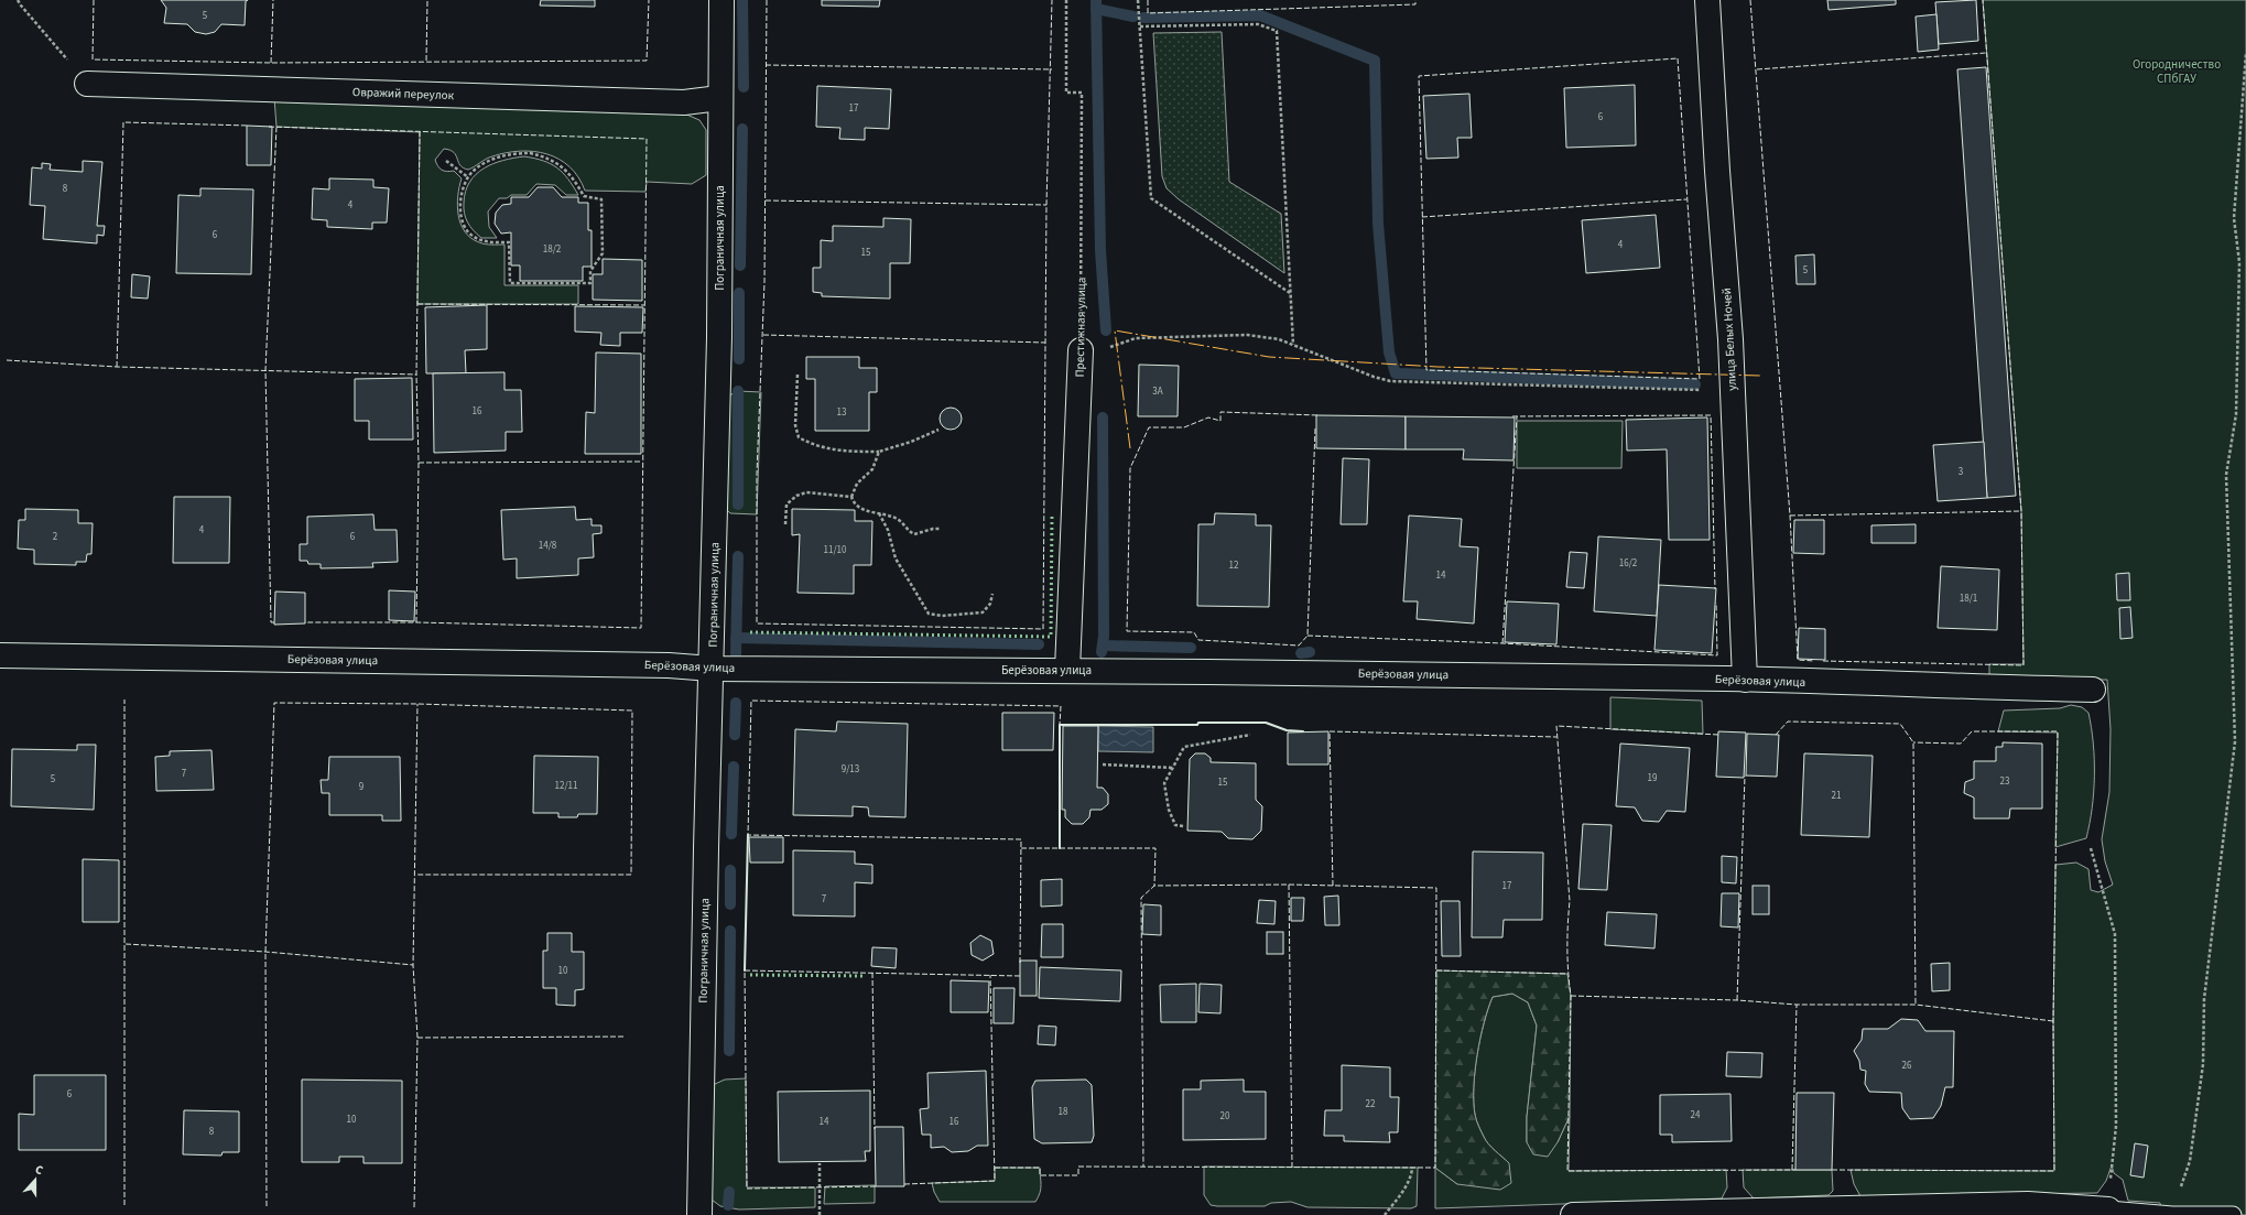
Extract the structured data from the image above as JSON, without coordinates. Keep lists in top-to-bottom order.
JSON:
{
  "streets": {
    "street": [
      "Овражий переулок",
      "Пограничная улица",
      "Престижная улица",
      "улица Белых Ночей",
      "Берёзовая улица"
    ]
  },
  "crossings": [
    ["Овражий переулок", "Пограничная улица"],
    ["Пограничная улица", "Берёзовая улица"],
    ["Престижная улица", "Берёзовая улица"],
    ["улица Белых Ночей", "Берёзовая улица"]
  ],
  "parks": ["Огородничество СПбГАУ"],
  "house_numbers": [
    "5",
    "17",
    "6",
    "8",
    "4",
    "6",
    "4",
    "18/2",
    "15",
    "5",
    "3А",
    "16",
    "13",
    "3",
    "4",
    "2",
    "6",
    "14/8",
    "11/10",
    "16/2",
    "12",
    "14",
    "18/1",
    "9/13",
    "7",
    "19",
    "5",
    "23",
    "15",
    "12/11",
    "9",
    "21",
    "17",
    "7",
    "10",
    "26",
    "6",
    "22",
    "18",
    "24",
    "20",
    "10",
    "14",
    "16",
    "8"
  ],
  "north": "top"
}
